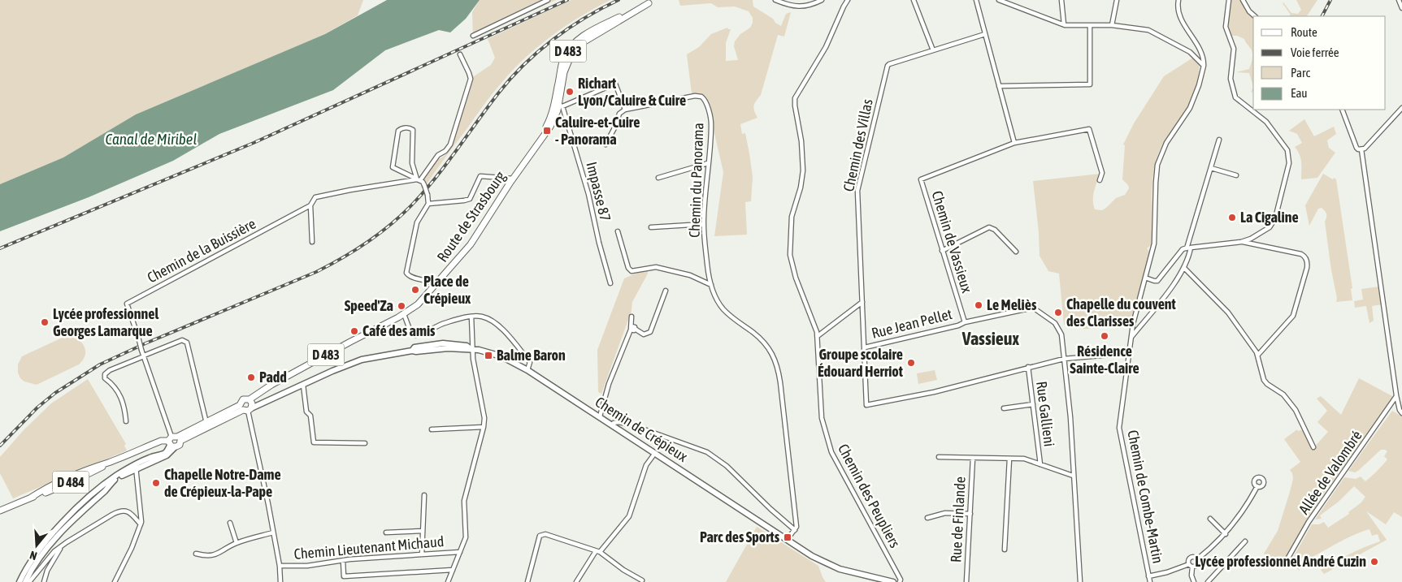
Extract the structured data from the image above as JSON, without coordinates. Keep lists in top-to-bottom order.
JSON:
{
  "streets": {
    "main road": ["D 483", "Route de Strasbourg", "D 484"],
    "street": [
      "Chemin des Villas",
      "Chemin du Panorama",
      "Impasse 87",
      "Chemin de Vassieux",
      "Chemin de la Buissière",
      "Rue Jean Pellet",
      "Rue Gallieni",
      "Chemin de Crépieux",
      "Allée de Valombré",
      "Chemin des Peupliers",
      "Chemin de Combe-Martin",
      "Rue de Finlande",
      "Chemin Lieutenant Michaud"
    ]
  },
  "crossings": [
    ["D 483", "Route de Strasbourg"],
    ["D 483", "Chemin de la Buissière"],
    ["D 483", "Chemin de Crépieux"],
    ["D 483", "D 484"],
    ["Chemin des Villas", "Rue Jean Pellet"],
    ["Chemin des Villas", "Rue Gallieni"],
    ["Impasse 87", "Route de Strasbourg"],
    ["Route de Strasbourg", "Chemin de Crépieux"],
    ["Chemin de Vassieux", "Rue Jean Pellet"],
    ["Chemin de la Buissière", "D 484"]
  ],
  "districts": ["Vassieux"],
  "water": ["Canal de Miribel"],
  "places": {
    "other": [
      "Richart Lyon/Caluire & Cuire",
      "La Cigaline",
      "Place de Crépieux",
      "Le Meliès",
      "Speed'Za",
      "Chapelle du couvent des Clarisses",
      "Lycée professionnel Georges Lamarque",
      "Café des amis",
      "Résidence Sainte-Claire",
      "Groupe scolaire Édouard Herriot",
      "Padd",
      "Chapelle Notre-Dame de Crépieux-la-Pape",
      "Lycée professionnel André Cuzin"
    ],
    "transit": ["Caluire-et-Cuire - Panorama", "Balme Baron", "Parc des Sports"]
  },
  "legend": [
    "Route",
    "Voie ferrée",
    "Parc",
    "Eau"
  ],
  "north": "bottom"
}
